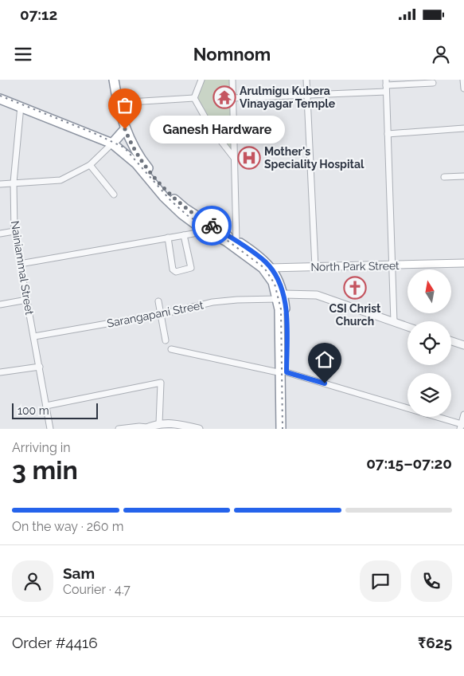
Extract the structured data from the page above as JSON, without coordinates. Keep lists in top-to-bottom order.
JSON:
{
  "streets": {
    "main road": ["North Park Street"],
    "street": ["Nainiammal Street", "Sarangapani Street"]
  },
  "crossings": [
    ["Nainiammal Street", "Sarangapani Street"]
  ],
  "places": {
    "temple": ["Arulmigu Kubera Vinayagar Temple"],
    "other": ["Ganesh Hardware"],
    "hospital": ["Mother's Speciality Hospital"],
    "church": ["CSI Christ Church"]
  },
  "scale_bar": "100 m",
  "north": "top",
  "page": {
    "status": "07:12",
    "header": "Nomnom",
    "bubble": "Ganesh Hardware",
    "scale": "100 m",
    "heading": ["3 min", "Arriving in", "07:15–07:20"],
    "panel": [
      "Sam",
      "Courier · 4.7",
      "Order #4416",
      "₹625"
    ],
    "bar": "On the way · 260 m"
  }
}
